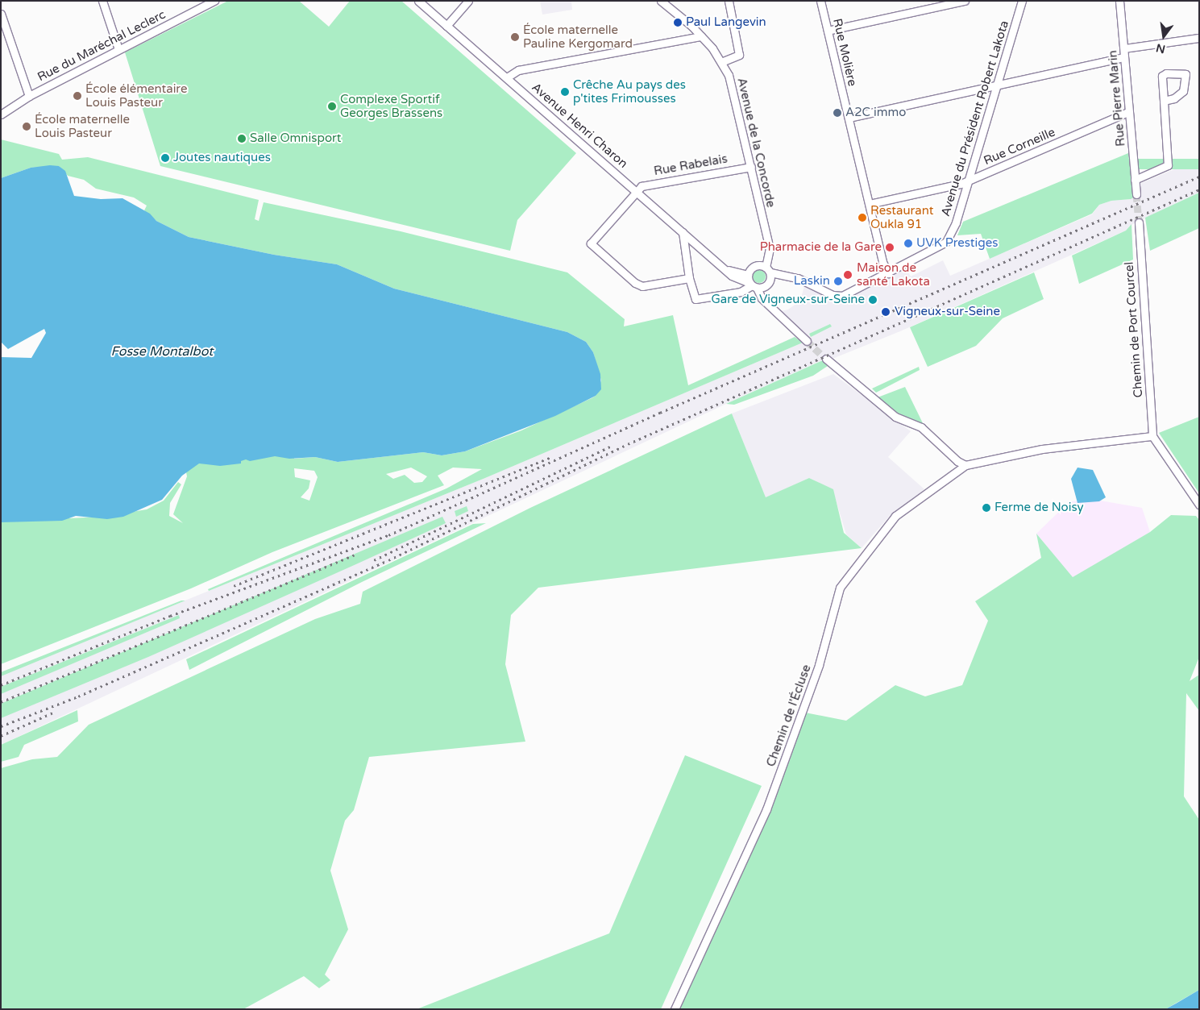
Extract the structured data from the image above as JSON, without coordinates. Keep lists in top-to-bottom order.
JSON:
{
  "streets": {
    "street": [
      "Rue du Maréchal Leclerc",
      "Rue Molière",
      "Rue Pierre Marin",
      "Avenue du Président Robert Lakota",
      "Avenue Henri Charon",
      "Avenue de la Concorde",
      "Rue Corneille",
      "Rue Rabelais",
      "Chemin de Port Courcel",
      "Chemin de l'Écluse"
    ]
  },
  "crossings": [
    ["Rue Molière", "Avenue du Président Robert Lakota"],
    ["Rue Molière", "Rue Corneille"],
    ["Rue Pierre Marin", "Rue Corneille"],
    ["Avenue du Président Robert Lakota", "Rue Corneille"],
    ["Avenue Henri Charon", "Avenue de la Concorde"],
    ["Avenue Henri Charon", "Rue Rabelais"],
    ["Avenue de la Concorde", "Rue Rabelais"]
  ],
  "water": ["Fosse Montalbot"],
  "places": [
    "Paul Langevin",
    "École maternelle Pauline Kergomard",
    "Crêche Au pays des p'tites Frimousses",
    "École élémentaire Louis Pasteur",
    "Complexe Sportif Georges Brassens",
    "A2C immo",
    "École maternelle Louis Pasteur",
    "Salle Omnisport",
    "Joutes nautiques",
    "Restaurant Oukla 91",
    "UVK Prestiges",
    "Pharmacie de la Gare",
    "Maison de santé Lakota",
    "Laskin",
    "Gare de Vigneux-sur-Seine",
    "Vigneux-sur-Seine",
    "Ferme de Noisy"
  ],
  "north": "bottom"
}
